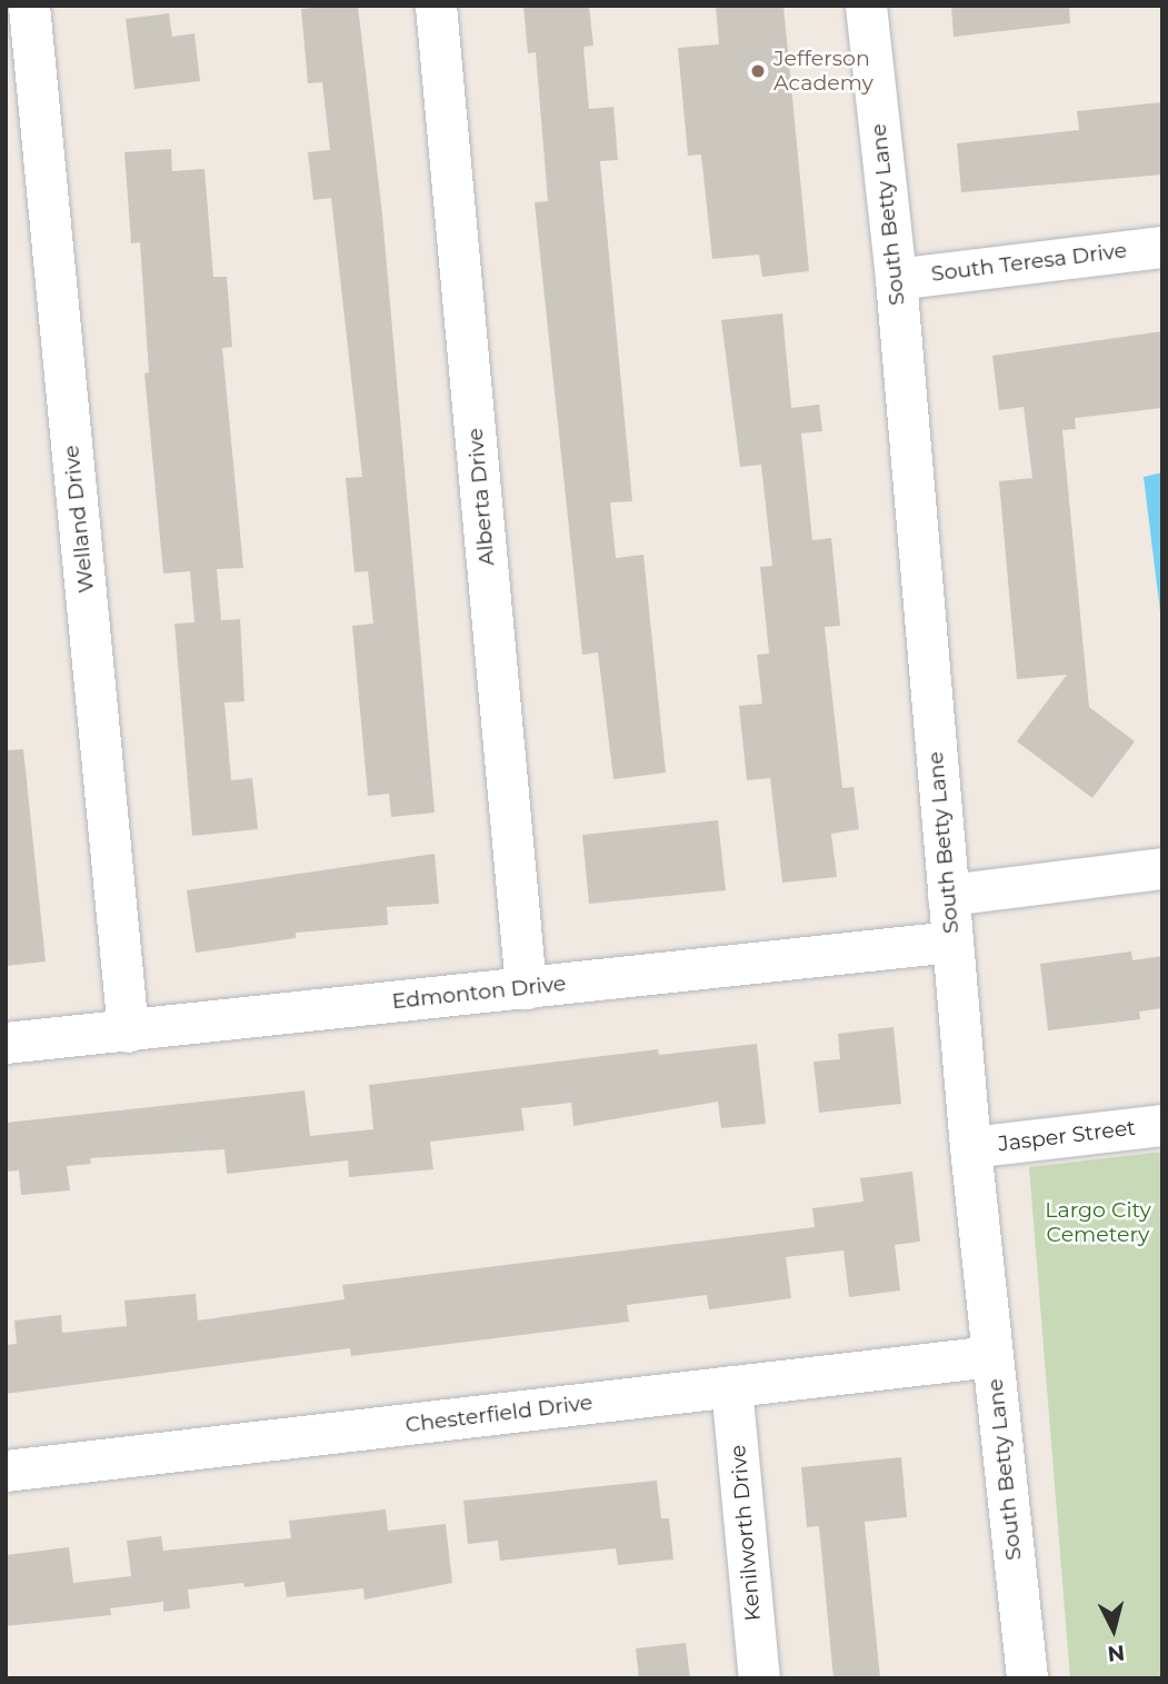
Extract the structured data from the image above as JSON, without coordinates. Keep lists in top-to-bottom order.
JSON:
{
  "streets": {
    "street": [
      "South Betty Lane",
      "South Teresa Drive",
      "Alberta Drive",
      "Welland Drive",
      "Edmonton Drive",
      "Jasper Street",
      "Chesterfield Drive",
      "Kenilworth Drive"
    ]
  },
  "crossings": [
    ["South Betty Lane", "South Teresa Drive"],
    ["South Betty Lane", "Edmonton Drive"],
    ["South Betty Lane", "Jasper Street"],
    ["South Betty Lane", "Chesterfield Drive"],
    ["Alberta Drive", "Edmonton Drive"],
    ["Welland Drive", "Edmonton Drive"],
    ["Chesterfield Drive", "Kenilworth Drive"]
  ],
  "parks": ["Largo City Cemetery"],
  "places": ["Jefferson Academy"],
  "north": "bottom"
}
